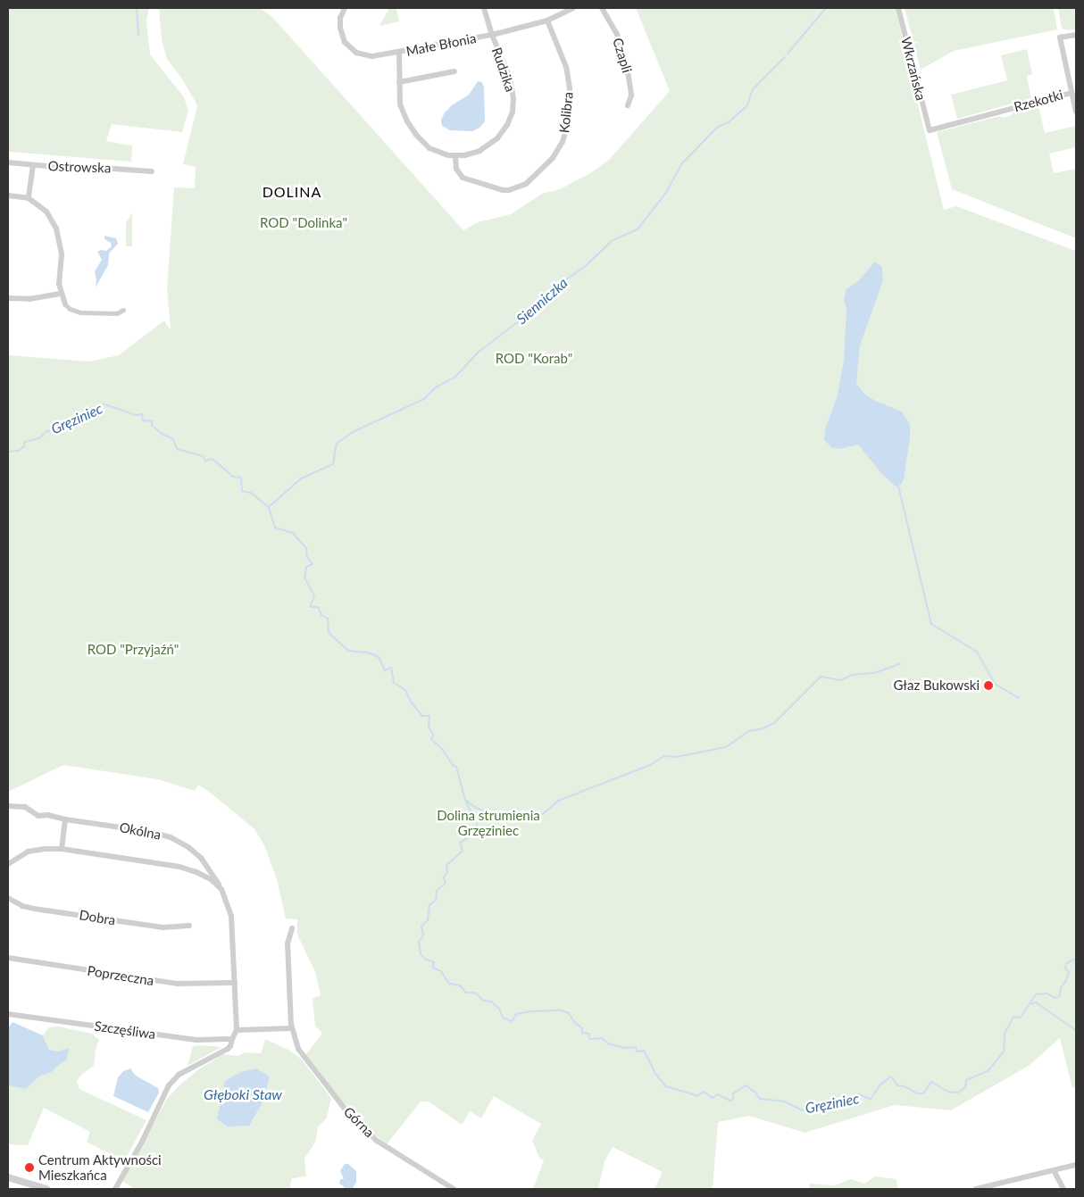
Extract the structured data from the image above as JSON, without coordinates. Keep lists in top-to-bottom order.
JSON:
{
  "streets": {
    "street": [
      "Małe Błonia",
      "Czapli",
      "Wkrzańska",
      "Rudzika",
      "Rzekotki",
      "Kolibra",
      "Ostrowska",
      "Okólna",
      "Dobra",
      "Poprzeczna",
      "Szczęśliwa",
      "Górna"
    ]
  },
  "crossings": [
    ["Małe Błonia", "Rudzika"],
    ["Małe Błonia", "Kolibra"],
    ["Wkrzańska", "Rzekotki"],
    ["Rudzika", "Kolibra"],
    ["Okólna", "Poprzeczna"]
  ],
  "districts": ["DOLINA"],
  "water": ["Sienniczka", "Gręziniec", "Głęboki Staw"],
  "parks": [
    "ROD \"Dolinka\"",
    "ROD \"Korab\"",
    "ROD \"Przyjaźń\"",
    "Dolina strumienia Grzęziniec"
  ],
  "places": ["Głaz Bukowski", "Centrum Aktywności Mieszkańca"]
}
